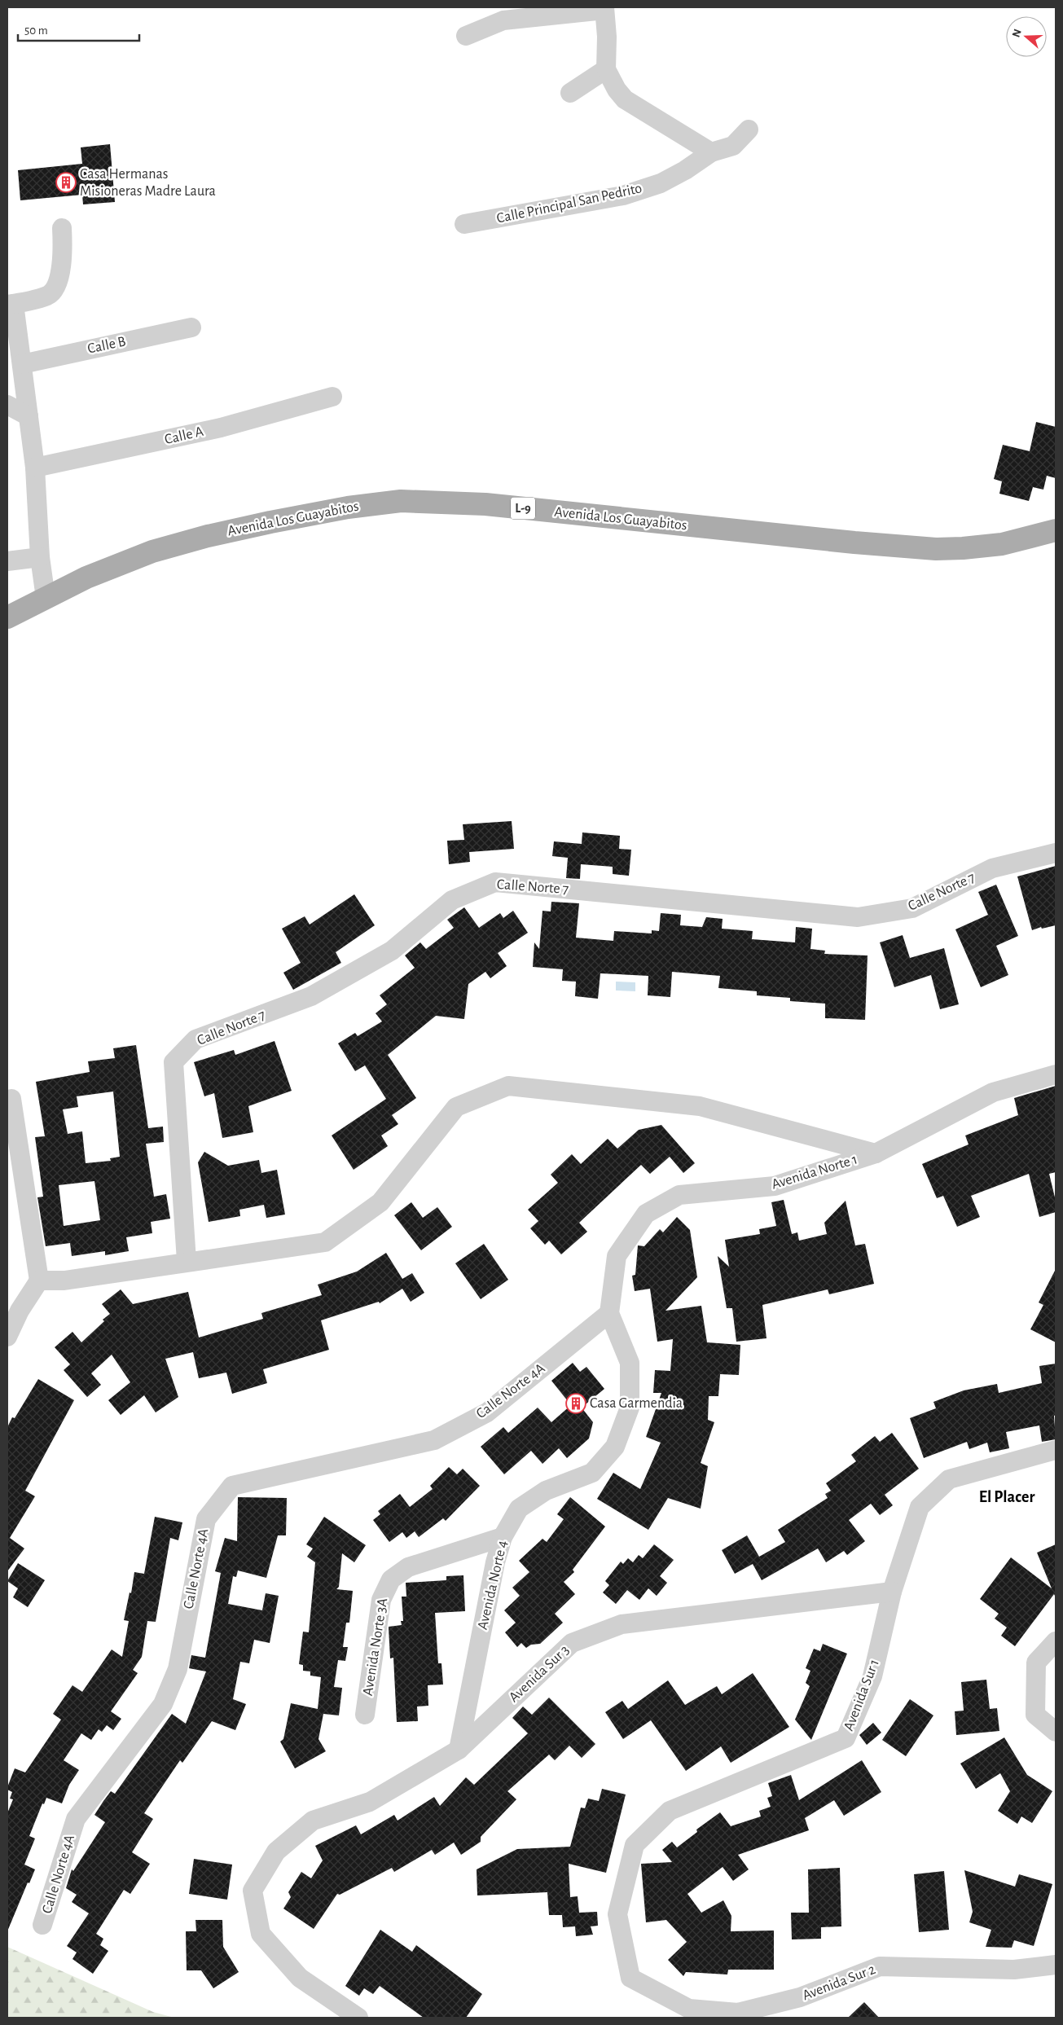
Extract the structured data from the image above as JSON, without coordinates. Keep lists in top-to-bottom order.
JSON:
{
  "streets": {
    "main road": ["L-9", "Avenida Los Guayabitos"],
    "street": [
      "Calle Principal San Pedrito",
      "Calle B",
      "Calle A",
      "Calle Norte 7",
      "Avenida Norte 1",
      "Calle Norte 4A",
      "Avenida Norte 4",
      "Avenida Norte 3A",
      "Avenida Sur 3",
      "Avenida Sur 1",
      "Avenida Sur 2"
    ]
  },
  "crossings": [
    ["Avenida Norte 1", "Calle Norte 4A"],
    ["Avenida Norte 1", "Avenida Norte 4"],
    ["Calle Norte 4A", "Avenida Norte 4"],
    ["Avenida Norte 4", "Avenida Norte 3A"],
    ["Avenida Norte 4", "Avenida Sur 3"],
    ["Avenida Sur 3", "Avenida Sur 1"],
    ["Avenida Sur 1", "Avenida Sur 2"]
  ],
  "districts": ["El Placer"],
  "places": {
    "building": ["Casa Hermanas Misioneras Madre Laura", "Casa Garmendia"]
  },
  "scale_bar": "50 m",
  "north": "left"
}
